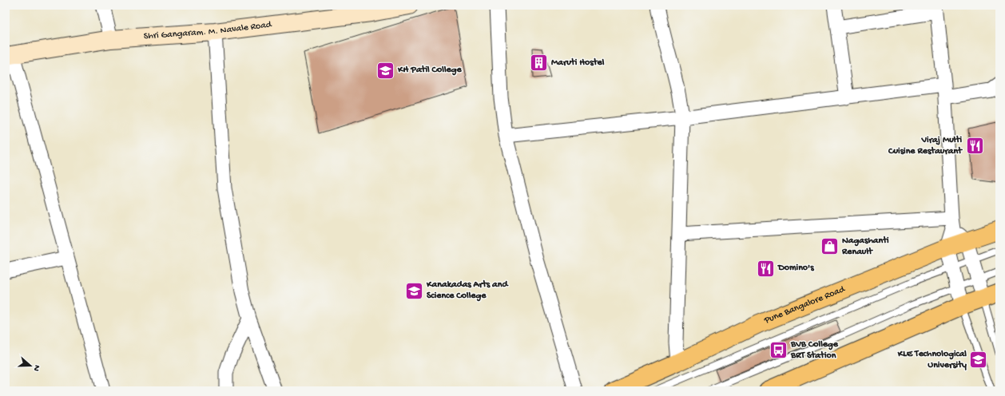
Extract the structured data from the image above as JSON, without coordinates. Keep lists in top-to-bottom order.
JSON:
{
  "streets": {
    "main road": ["Shri Gangaram. M. Navale Road", "Pune Bangalore Road"]
  },
  "places": {
    "building": ["Maruti Hostel"],
    "school or university": ["KH Patil College", "Kanakadas Arts and Science College", "KLE Technological University"],
    "restaurant": ["Viraj Multi Cuisine Restaurant", "Domino's"],
    "shop": ["Nagashanti Renault"],
    "bus stop": ["BVB College BRT Station"]
  },
  "north": "right"
}
